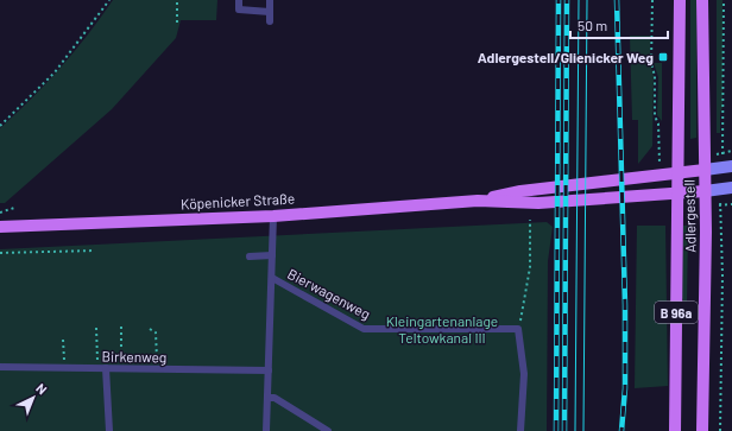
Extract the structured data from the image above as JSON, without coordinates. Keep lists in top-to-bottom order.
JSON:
{
  "streets": {
    "main road": ["Köpenicker Straße", "Adlergestell", "B 96a"],
    "lane": ["Bierwagenweg", "Birkenweg"]
  },
  "crossings": [
    ["Köpenicker Straße", "Adlergestell"]
  ],
  "parks": ["Kleingartenanlage Teltowkanal III"],
  "places": {
    "transit": ["Adlergestell/Glienicker Weg"]
  },
  "scale_bar": "50 m",
  "north": "top right"
}
